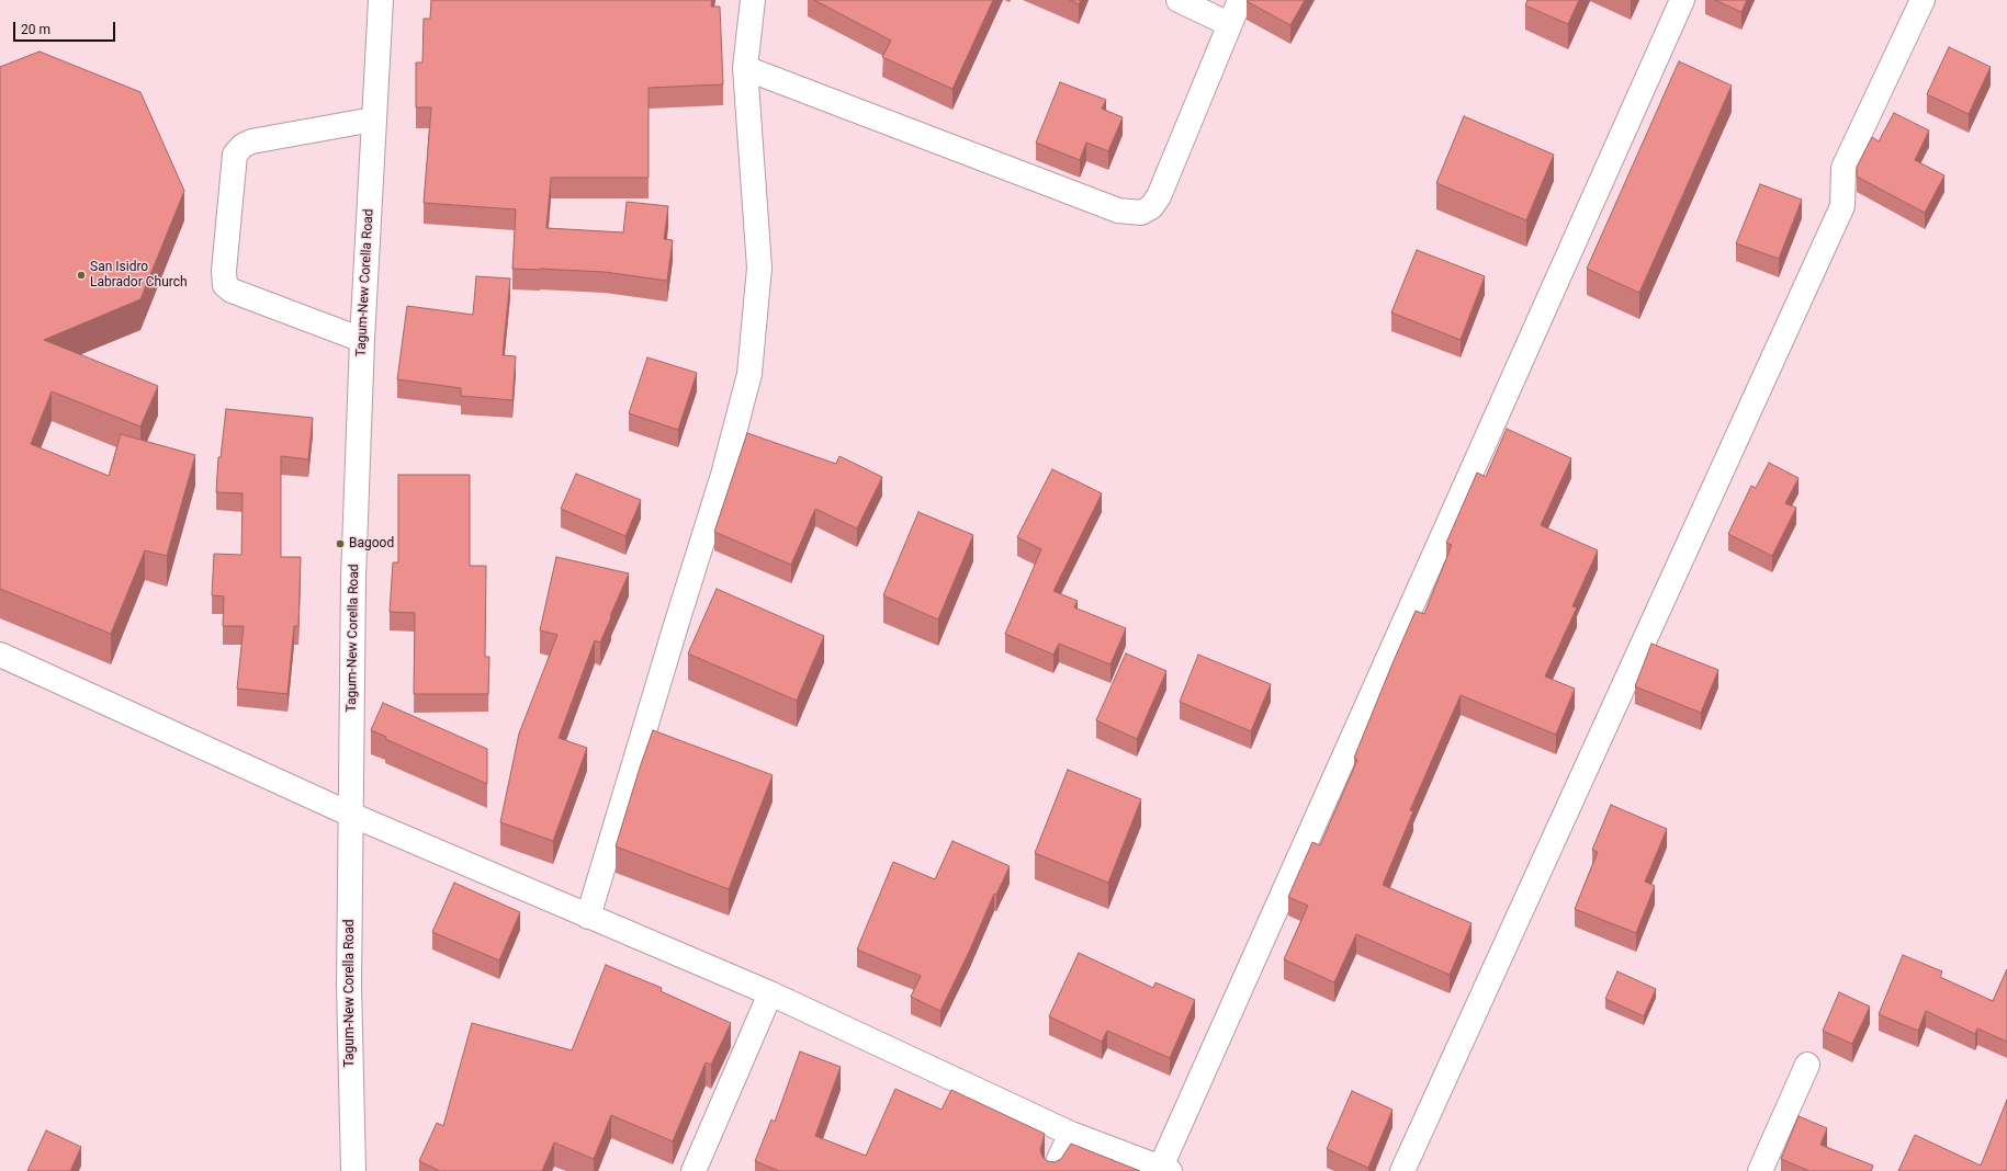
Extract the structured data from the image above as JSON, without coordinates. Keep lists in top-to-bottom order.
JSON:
{
  "streets": {
    "street": ["Tagum-New Corella Road"]
  },
  "places": ["San Isidro Labrador Church", "Bagood"],
  "scale_bar": "20 m"
}
